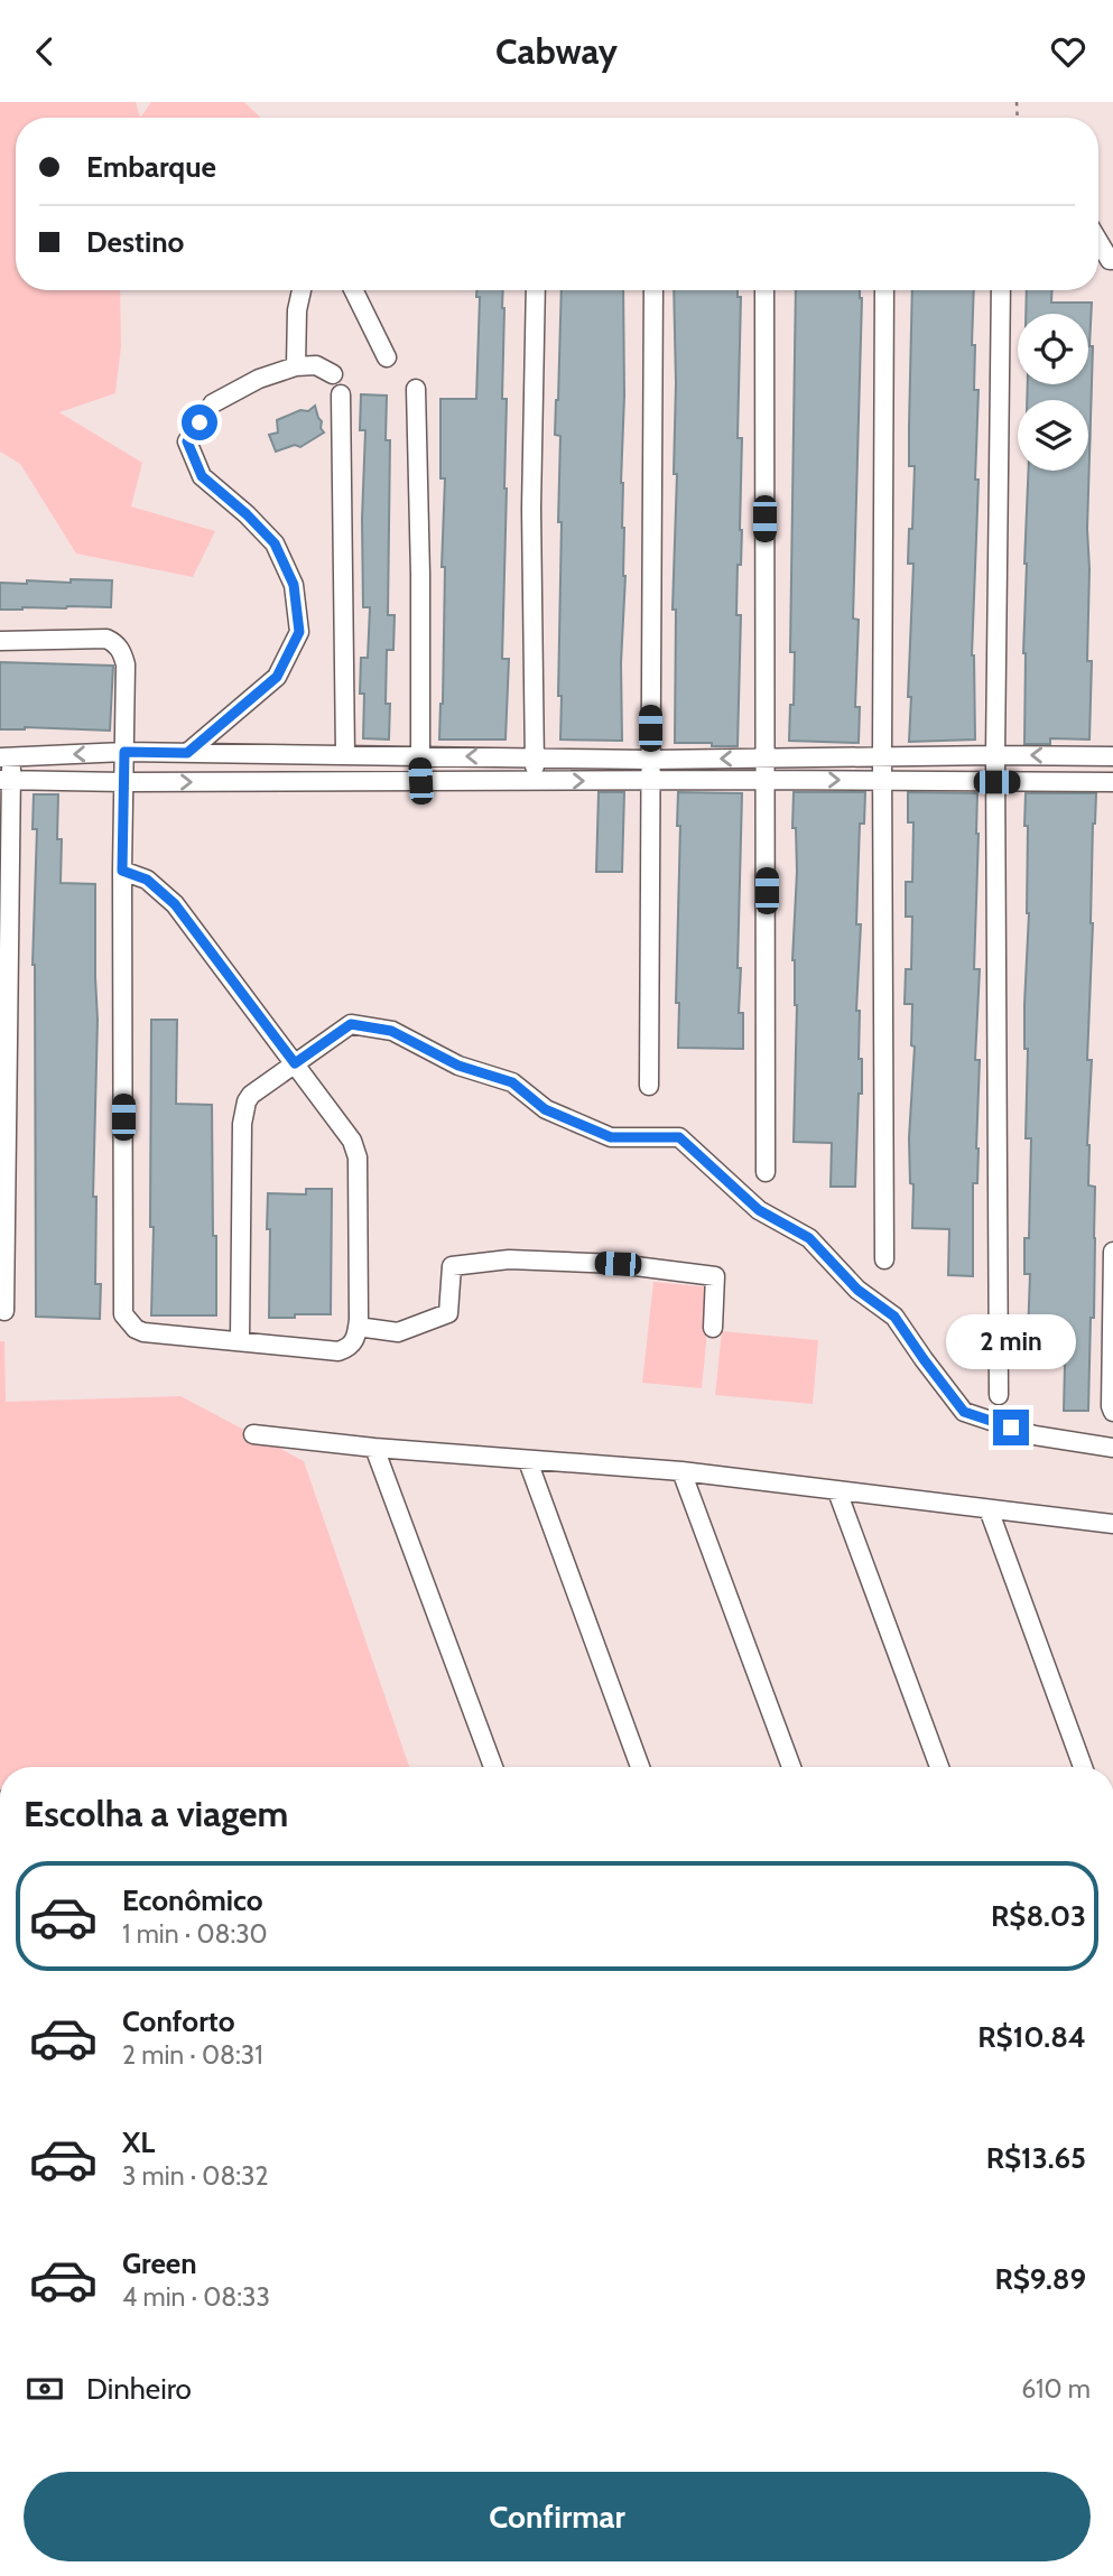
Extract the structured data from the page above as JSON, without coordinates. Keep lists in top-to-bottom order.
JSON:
{
  "page": {
    "header": "Cabway",
    "banner": ["Embarque", "Destino"],
    "bubble": "2 min",
    "heading": "Escolha a viagem",
    "list": [
      {
        "name": "Econômico",
        "note": "1 min · 08:30",
        "value": "R$8.03"
      },
      {
        "name": "Conforto",
        "note": "2 min · 08:31",
        "value": "R$10.84"
      },
      {
        "name": "XL",
        "note": "3 min · 08:32",
        "value": "R$13.65"
      },
      {
        "name": "Green",
        "note": "4 min · 08:33",
        "value": "R$9.89"
      }
    ],
    "pay": ["Dinheiro", "610 m"],
    "buttons": "Confirmar"
  }
}
